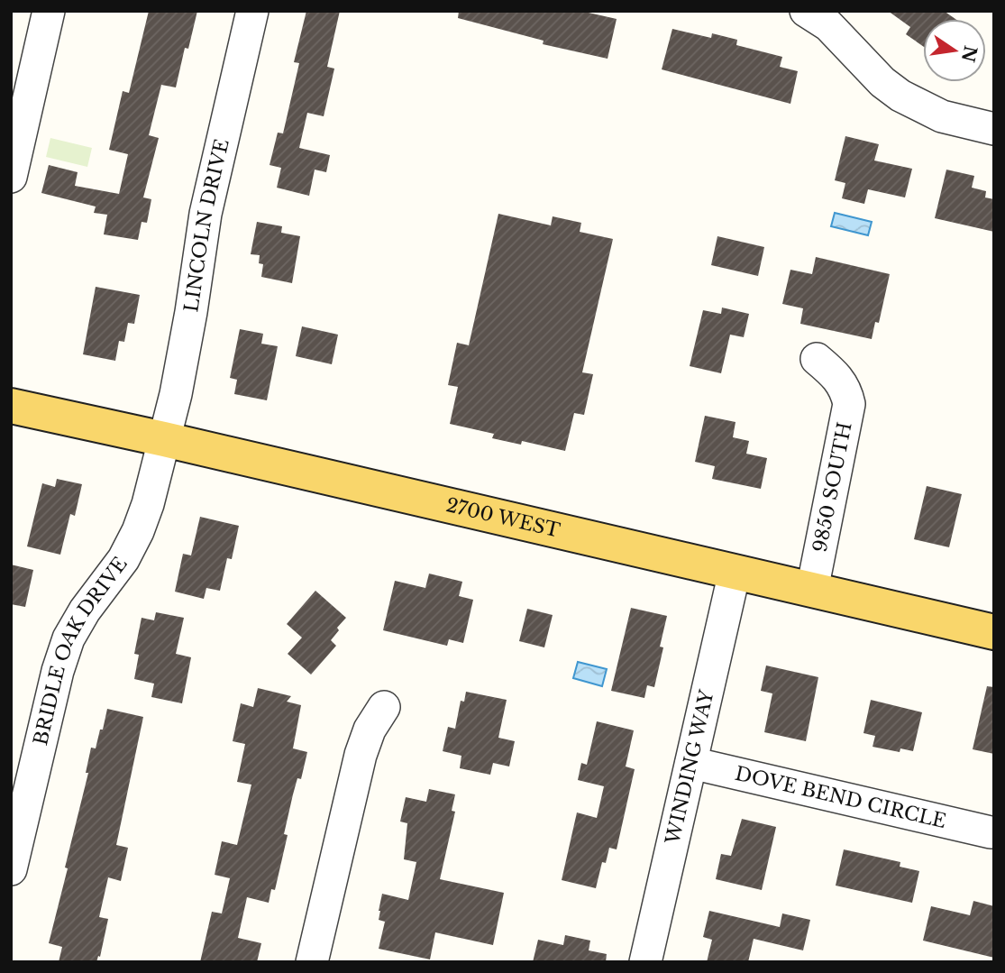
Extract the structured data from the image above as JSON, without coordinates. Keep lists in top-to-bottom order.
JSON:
{
  "streets": {
    "main road": ["2700 WEST"],
    "street": [
      "LINCOLN DRIVE",
      "9850 SOUTH",
      "BRIDLE OAK DRIVE",
      "WINDING WAY",
      "DOVE BEND CIRCLE"
    ]
  },
  "crossings": [
    ["LINCOLN DRIVE", "2700 WEST"],
    ["LINCOLN DRIVE", "BRIDLE OAK DRIVE"],
    ["9850 SOUTH", "2700 WEST"],
    ["2700 WEST", "BRIDLE OAK DRIVE"],
    ["2700 WEST", "WINDING WAY"],
    ["WINDING WAY", "DOVE BEND CIRCLE"]
  ],
  "north": "right"
}
